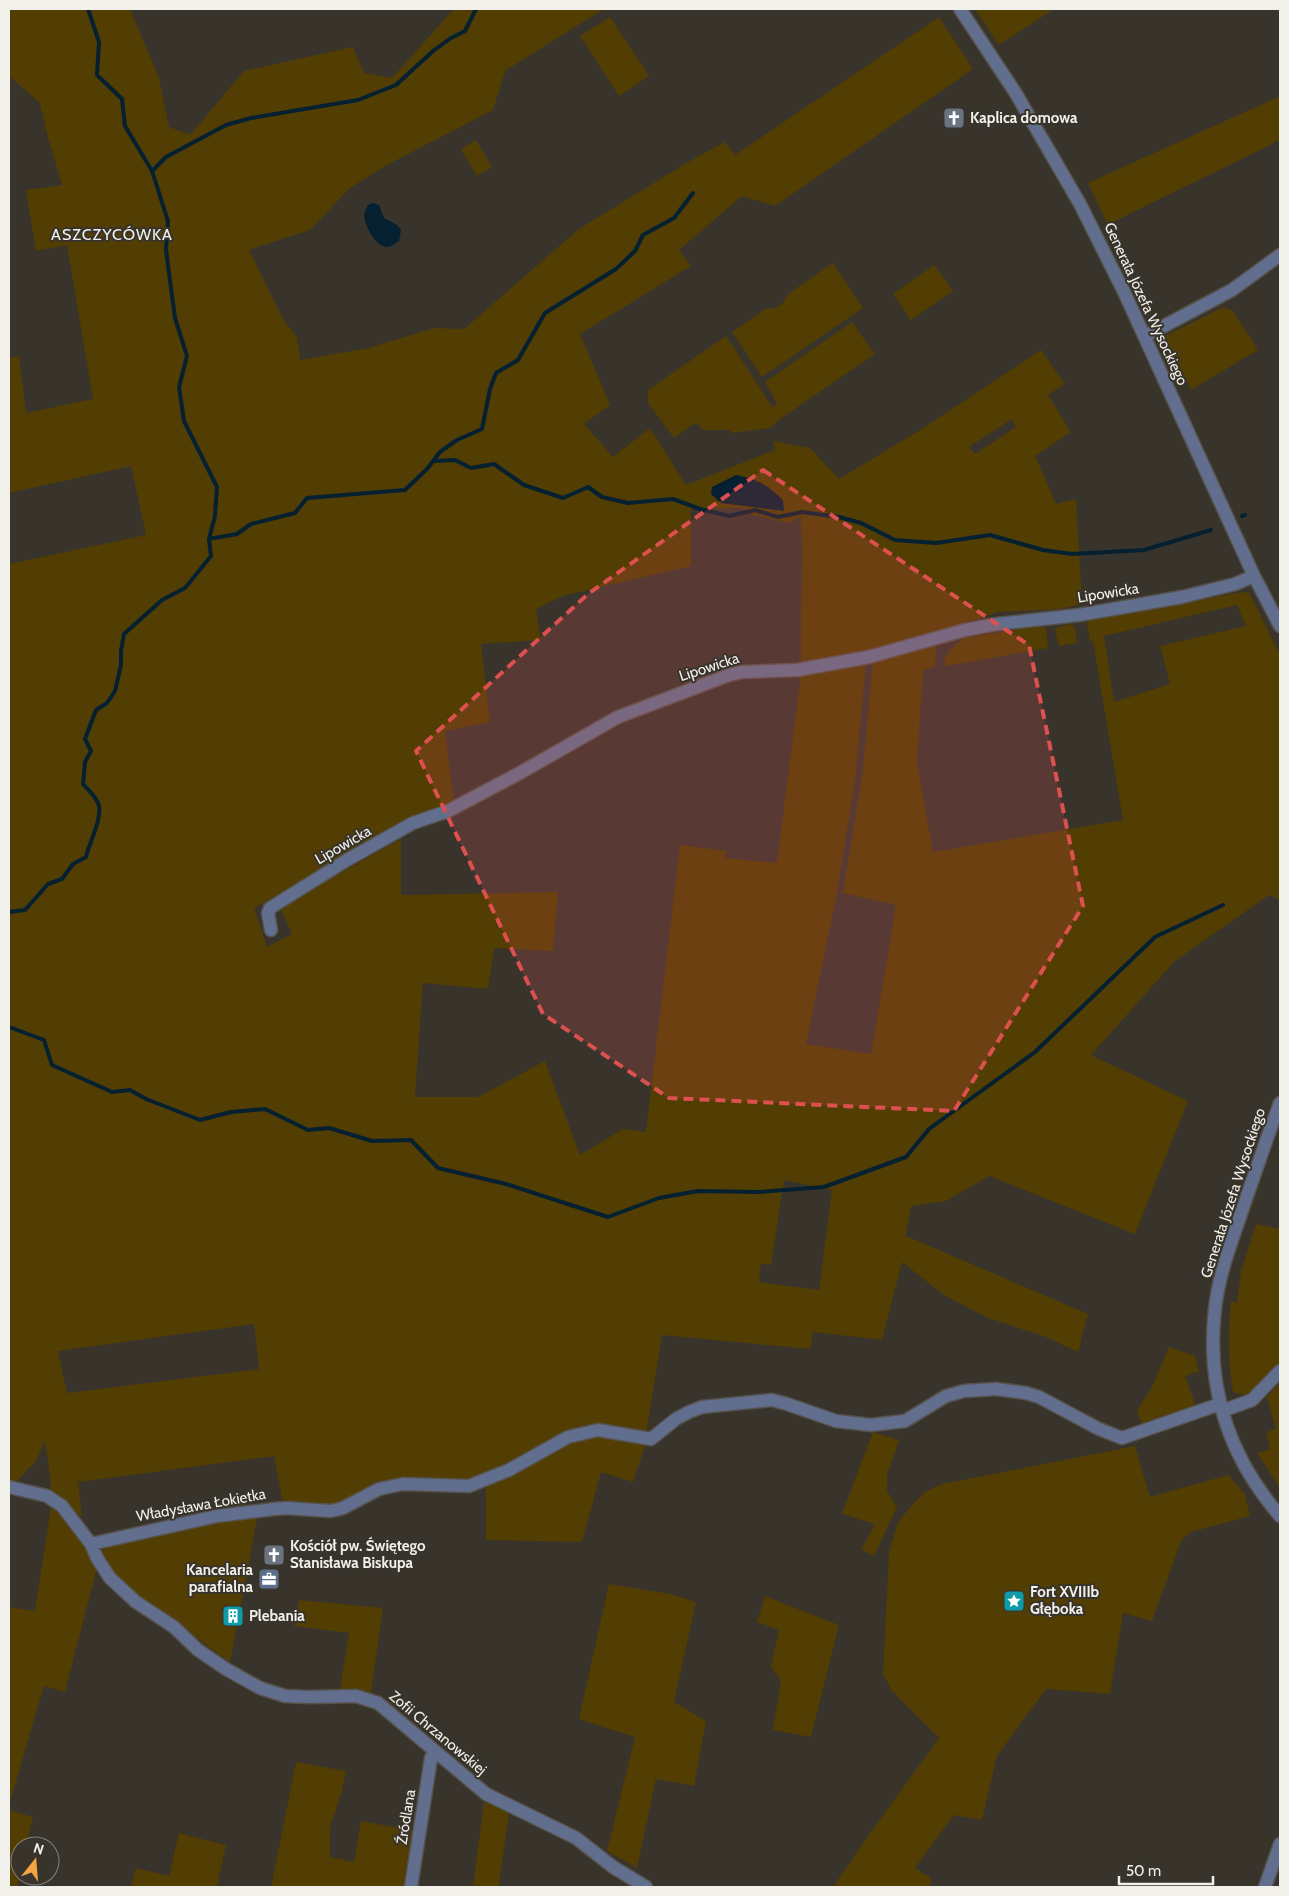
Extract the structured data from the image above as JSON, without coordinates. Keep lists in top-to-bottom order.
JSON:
{
  "streets": {
    "street": [
      "Generała Józefa Wysockiego",
      "Lipowicka",
      "Władysława Łokietka",
      "Zofii Chrzanowskiej",
      "Źródlana"
    ]
  },
  "crossings": [
    ["Generała Józefa Wysockiego", "Lipowicka"],
    ["Generała Józefa Wysockiego", "Władysława Łokietka"],
    ["Władysława Łokietka", "Zofii Chrzanowskiej"],
    ["Zofii Chrzanowskiej", "Źródlana"]
  ],
  "districts": ["ASZCZYCÓWKA"],
  "places": {
    "church": ["Kaplica domowa", "Kościół pw. Świętego Stanisława Biskupa"],
    "office": ["Kancelaria parafialna"],
    "place": ["Fort XVIIIb Głęboka"],
    "building": ["Plebania"]
  },
  "scale_bar": "50 m",
  "north": "top"
}
